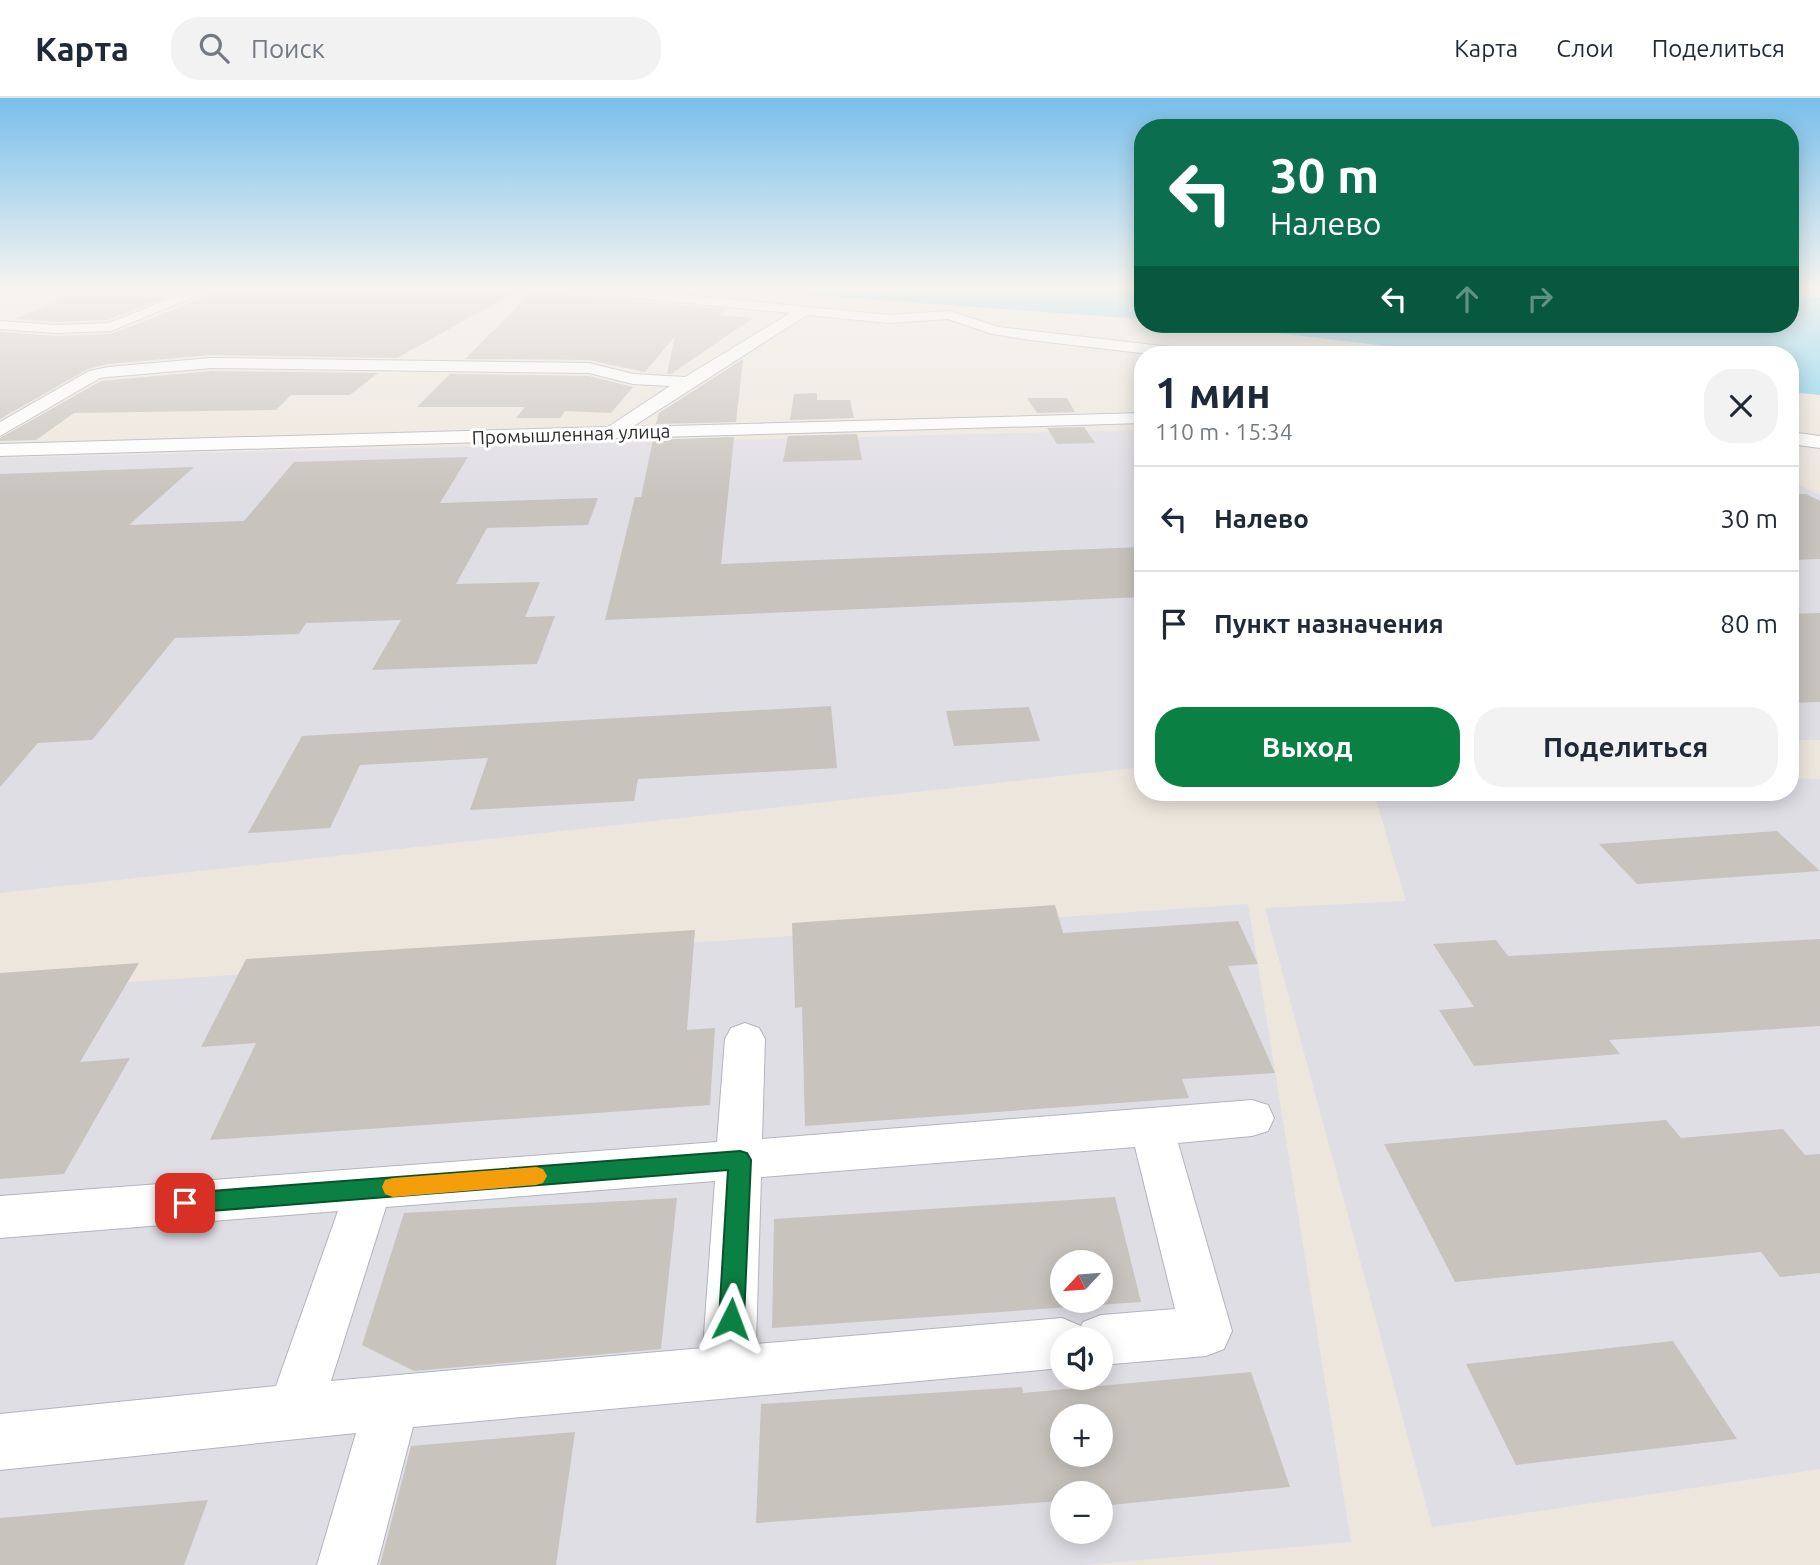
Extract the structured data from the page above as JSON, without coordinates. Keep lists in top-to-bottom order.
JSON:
{
  "streets": {
    "street": ["Промышленная улица"]
  },
  "north": "bottom left",
  "page": {
    "header": "Карта",
    "search": "Поиск",
    "nav": ["Карта", "Слои", "Поделиться"],
    "turn": ["30 m", "Налево"],
    "heading": ["1 мин", "110 m · 15:34"],
    "list": [
      {
        "name": "Налево",
        "value": "30 m"
      },
      {
        "name": "Пункт назначения",
        "value": "80 m"
      }
    ],
    "buttons": ["Выход", "Поделиться"],
    "map_buttons": ["+", "−"]
  }
}
